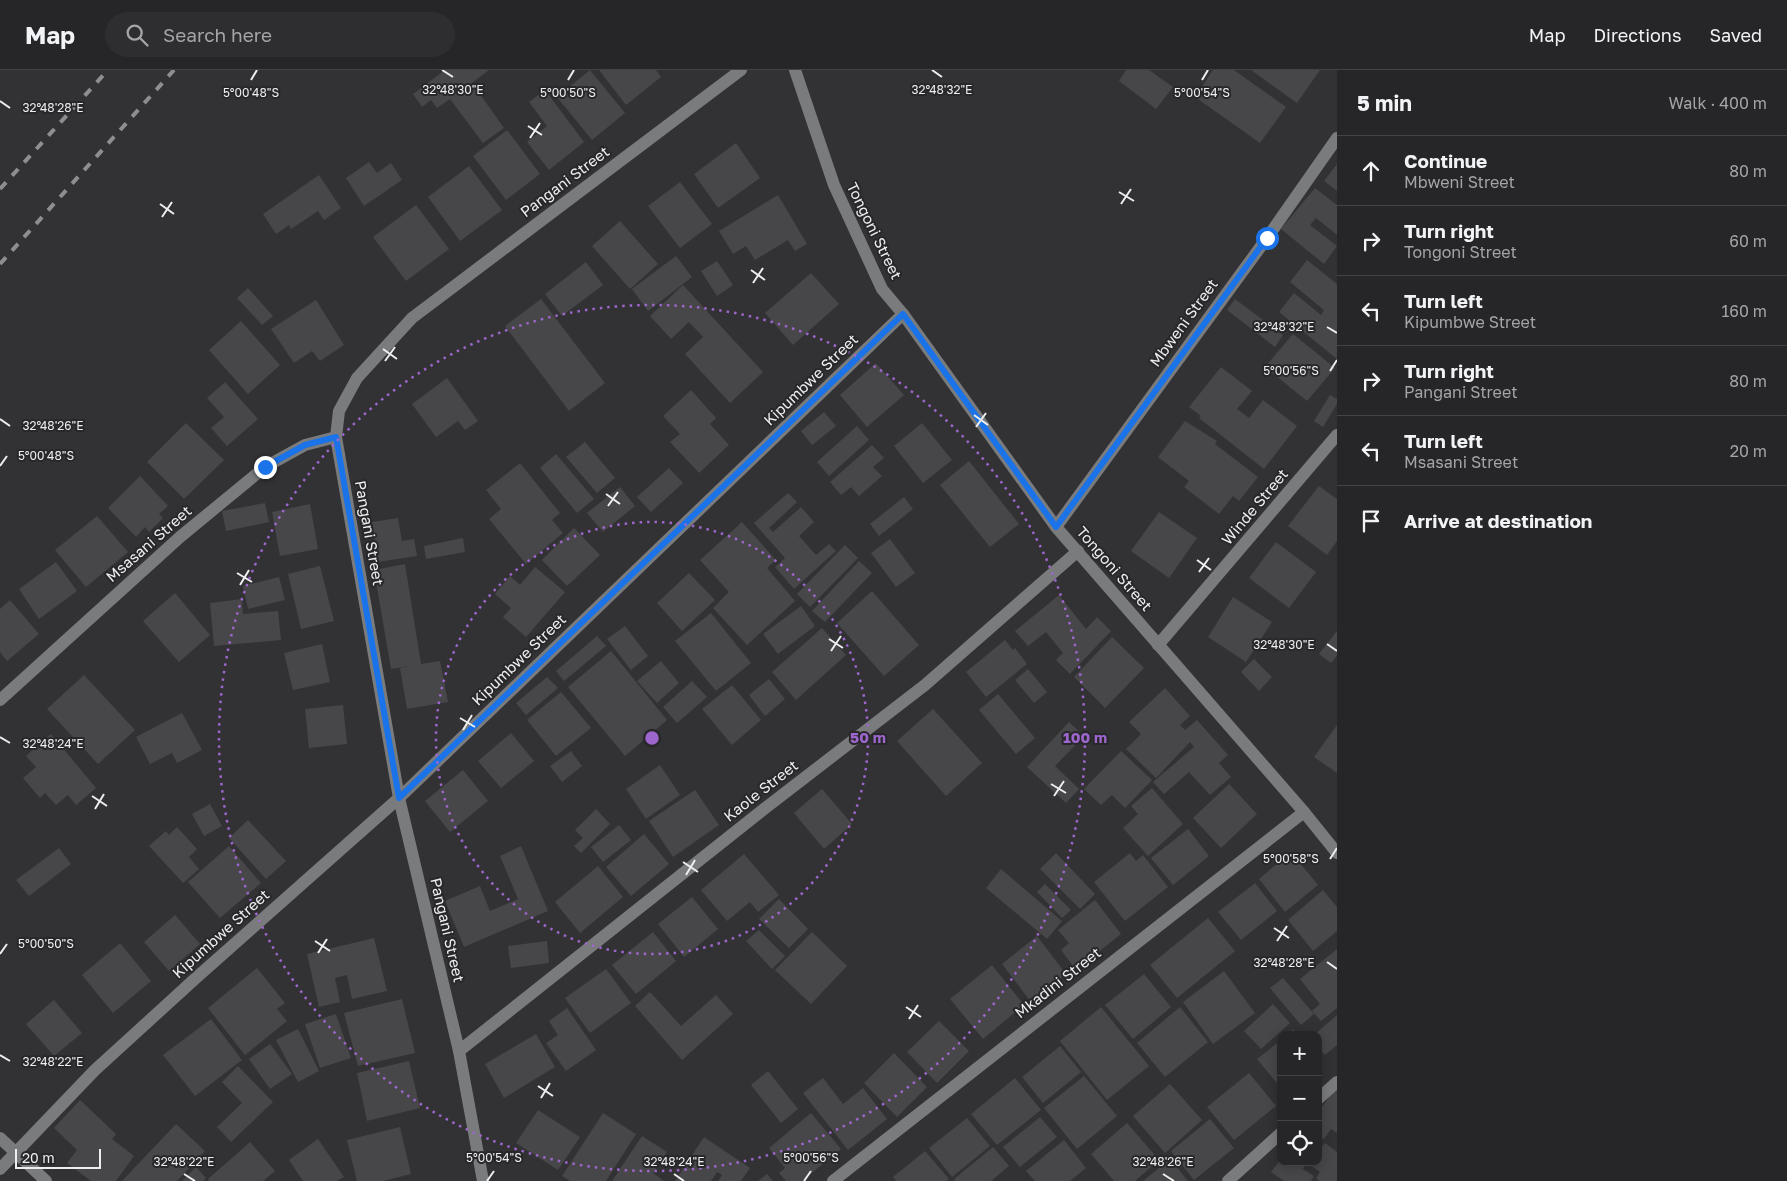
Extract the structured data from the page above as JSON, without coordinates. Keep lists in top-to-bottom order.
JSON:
{
  "streets": {
    "street": [
      "Pangani Street",
      "Tongoni Street",
      "Mbweni Street",
      "Kipumbwe Street",
      "Winde Street",
      "Msasani Street",
      "Kaole Street",
      "Mkadini Street"
    ]
  },
  "crossings": [
    ["Pangani Street", "Kipumbwe Street"],
    ["Pangani Street", "Msasani Street"],
    ["Pangani Street", "Kaole Street"],
    ["Tongoni Street", "Mbweni Street"],
    ["Tongoni Street", "Kipumbwe Street"],
    ["Tongoni Street", "Winde Street"],
    ["Tongoni Street", "Kaole Street"],
    ["Tongoni Street", "Mkadini Street"]
  ],
  "scale_bar": "20 m",
  "page": {
    "header": "Map",
    "search": "Search here",
    "nav": ["Map", "Directions", "Saved"],
    "heading": ["5 min", "Walk · 400 m"],
    "list": [
      ["Continue", "Mbweni Street", "80 m"],
      ["Turn right", "Tongoni Street", "60 m"],
      ["Turn left", "Kipumbwe Street", "160 m"],
      ["Turn right", "Pangani Street", "80 m"],
      ["Turn left", "Msasani Street", "20 m"],
      "Arrive at destination"
    ],
    "map_buttons": ["+", "−"],
    "scale": "20 m"
  },
  "coordinates": [
    "32°48'30\"E",
    "32°48'32\"E",
    "5°00'48\"S",
    "5°00'50\"S",
    "5°00'54\"S",
    "32°48'28\"E",
    "5°00'56\"S",
    "32°48'26\"E",
    "32°48'24\"E",
    "5°00'58\"S",
    "32°48'22\"E"
  ],
  "rings": ["50 m", "100 m"]
}
